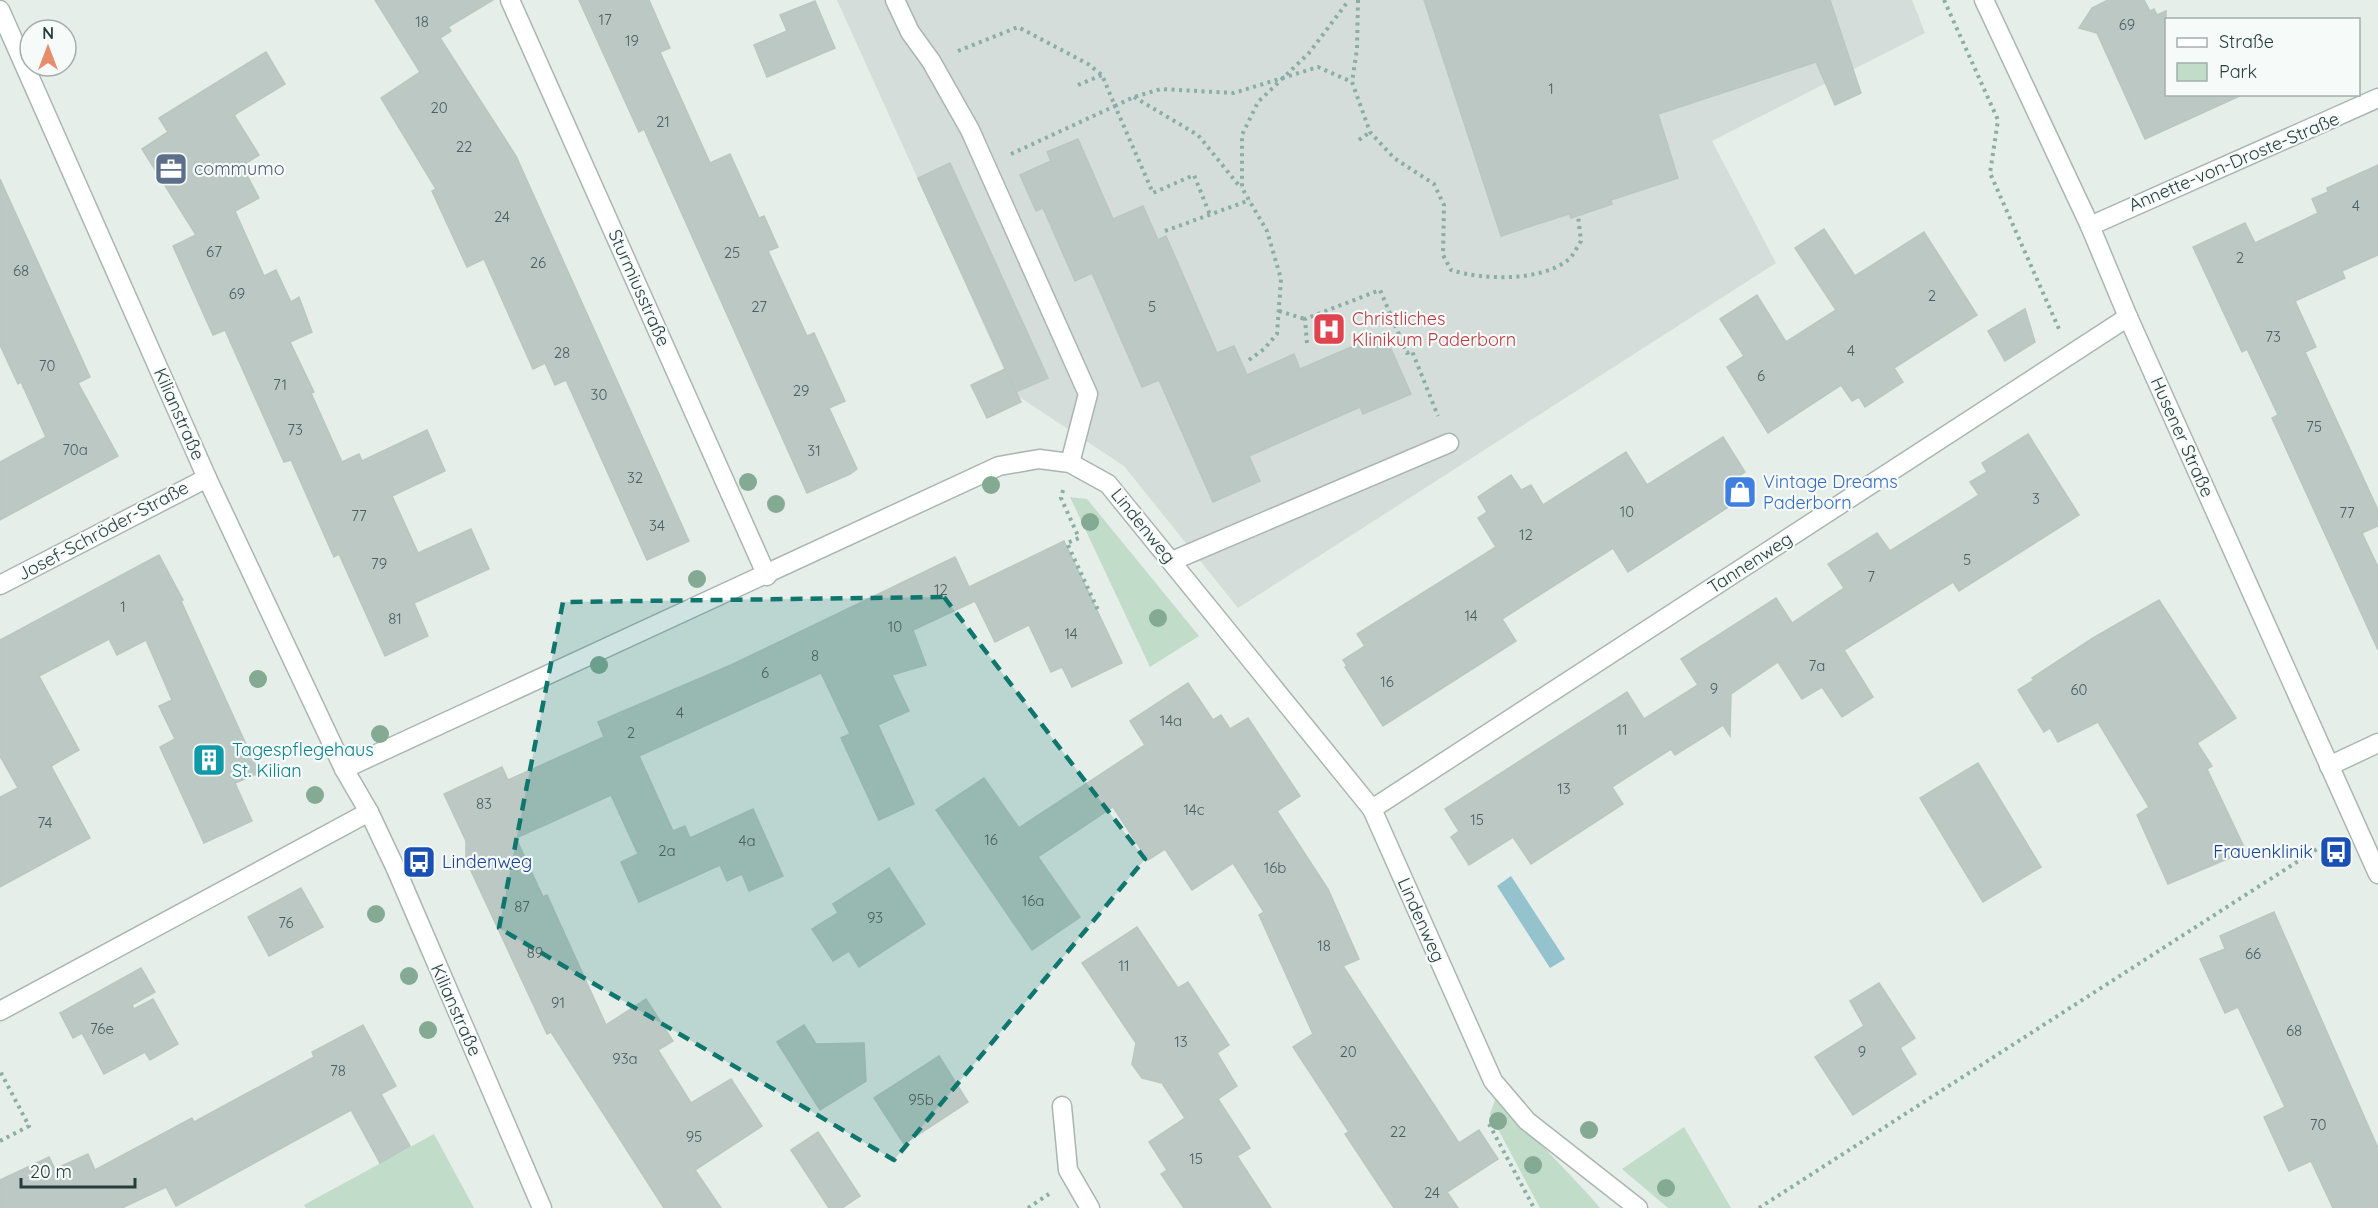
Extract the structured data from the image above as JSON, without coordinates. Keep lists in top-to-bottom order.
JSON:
{
  "streets": {
    "street": [
      "Annette-von-Droste-Straße",
      "Sturmiusstraße",
      "Kilianstraße",
      "Husener Straße",
      "Lindenweg",
      "Josef-Schröder-Straße",
      "Tannenweg"
    ]
  },
  "crossings": [
    ["Annette-von-Droste-Straße", "Husener Straße"],
    ["Sturmiusstraße", "Lindenweg"],
    ["Kilianstraße", "Lindenweg"],
    ["Kilianstraße", "Josef-Schröder-Straße"],
    ["Husener Straße", "Tannenweg"],
    ["Lindenweg", "Tannenweg"]
  ],
  "places": {
    "office": ["commumo"],
    "hospital": ["Christliches Klinikum Paderborn"],
    "shop": ["Vintage Dreams Paderborn"],
    "building": ["Tagespflegehaus St. Kilian"],
    "bus stop": ["Frauenklinik", "Lindenweg"]
  },
  "house_numbers": [
    "17",
    "18",
    "69",
    "19",
    "1",
    "20",
    "21",
    "22",
    "4",
    "24",
    "67",
    "25",
    "2",
    "26",
    "68",
    "69",
    "2",
    "27",
    "5",
    "73",
    "4",
    "28",
    "70",
    "6",
    "71",
    "29",
    "30",
    "75",
    "73",
    "70a",
    "31",
    "32",
    "3",
    "10",
    "77",
    "77",
    "34",
    "12",
    "5",
    "79",
    "7",
    "12",
    "1",
    "14",
    "81",
    "10",
    "14",
    "8",
    "7a",
    "6",
    "16",
    "9",
    "60",
    "4",
    "14a",
    "11",
    "2",
    "13",
    "83",
    "14c",
    "15",
    "74",
    "16",
    "4a",
    "2a",
    "16b",
    "16a",
    "87",
    "93",
    "76",
    "18",
    "89",
    "66",
    "11",
    "91",
    "76e",
    "68",
    "13",
    "20",
    "9",
    "93a",
    "78",
    "95b",
    "70",
    "22",
    "95",
    "15",
    "24"
  ],
  "legend": ["Straße", "Park"],
  "scale_bar": "20 m",
  "north": "top"
}
